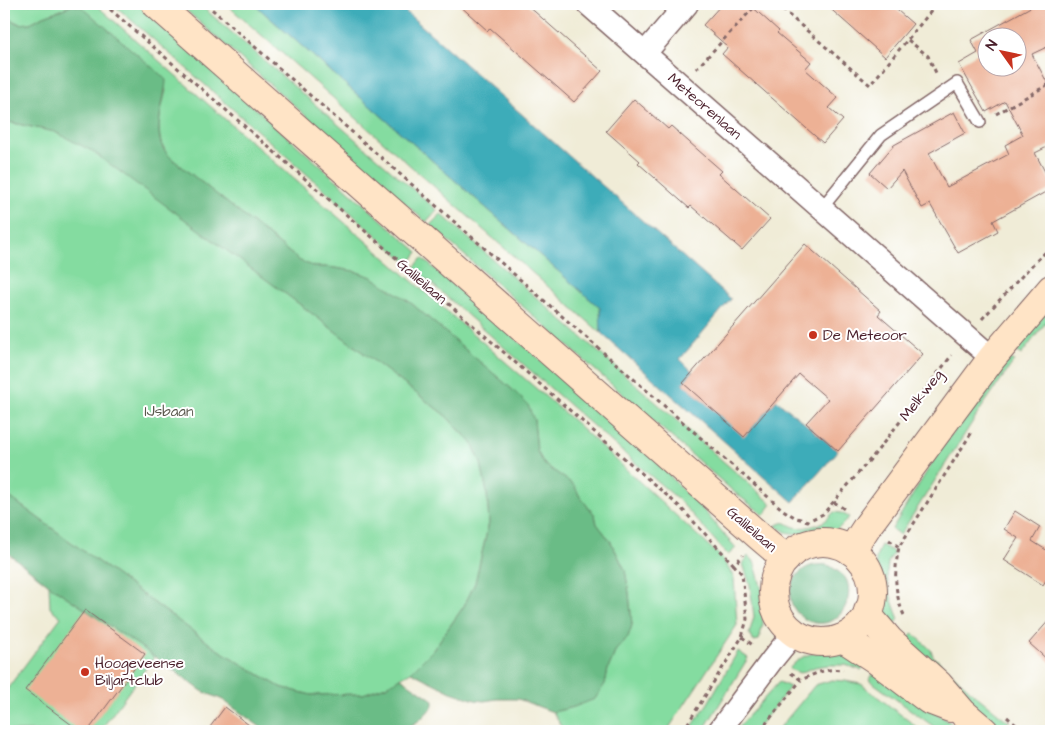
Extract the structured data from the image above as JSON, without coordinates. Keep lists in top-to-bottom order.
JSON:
{
  "streets": {
    "main road": ["Galileilaan"],
    "street": ["Meteorenlaan"],
    "path": ["Melkweg"]
  },
  "crossings": [
    ["Meteorenlaan", "Melkweg"]
  ],
  "parks": ["IJsbaan"],
  "places": ["De Meteoor", "Hoogeveense Biljartclub"],
  "north": "top left"
}
